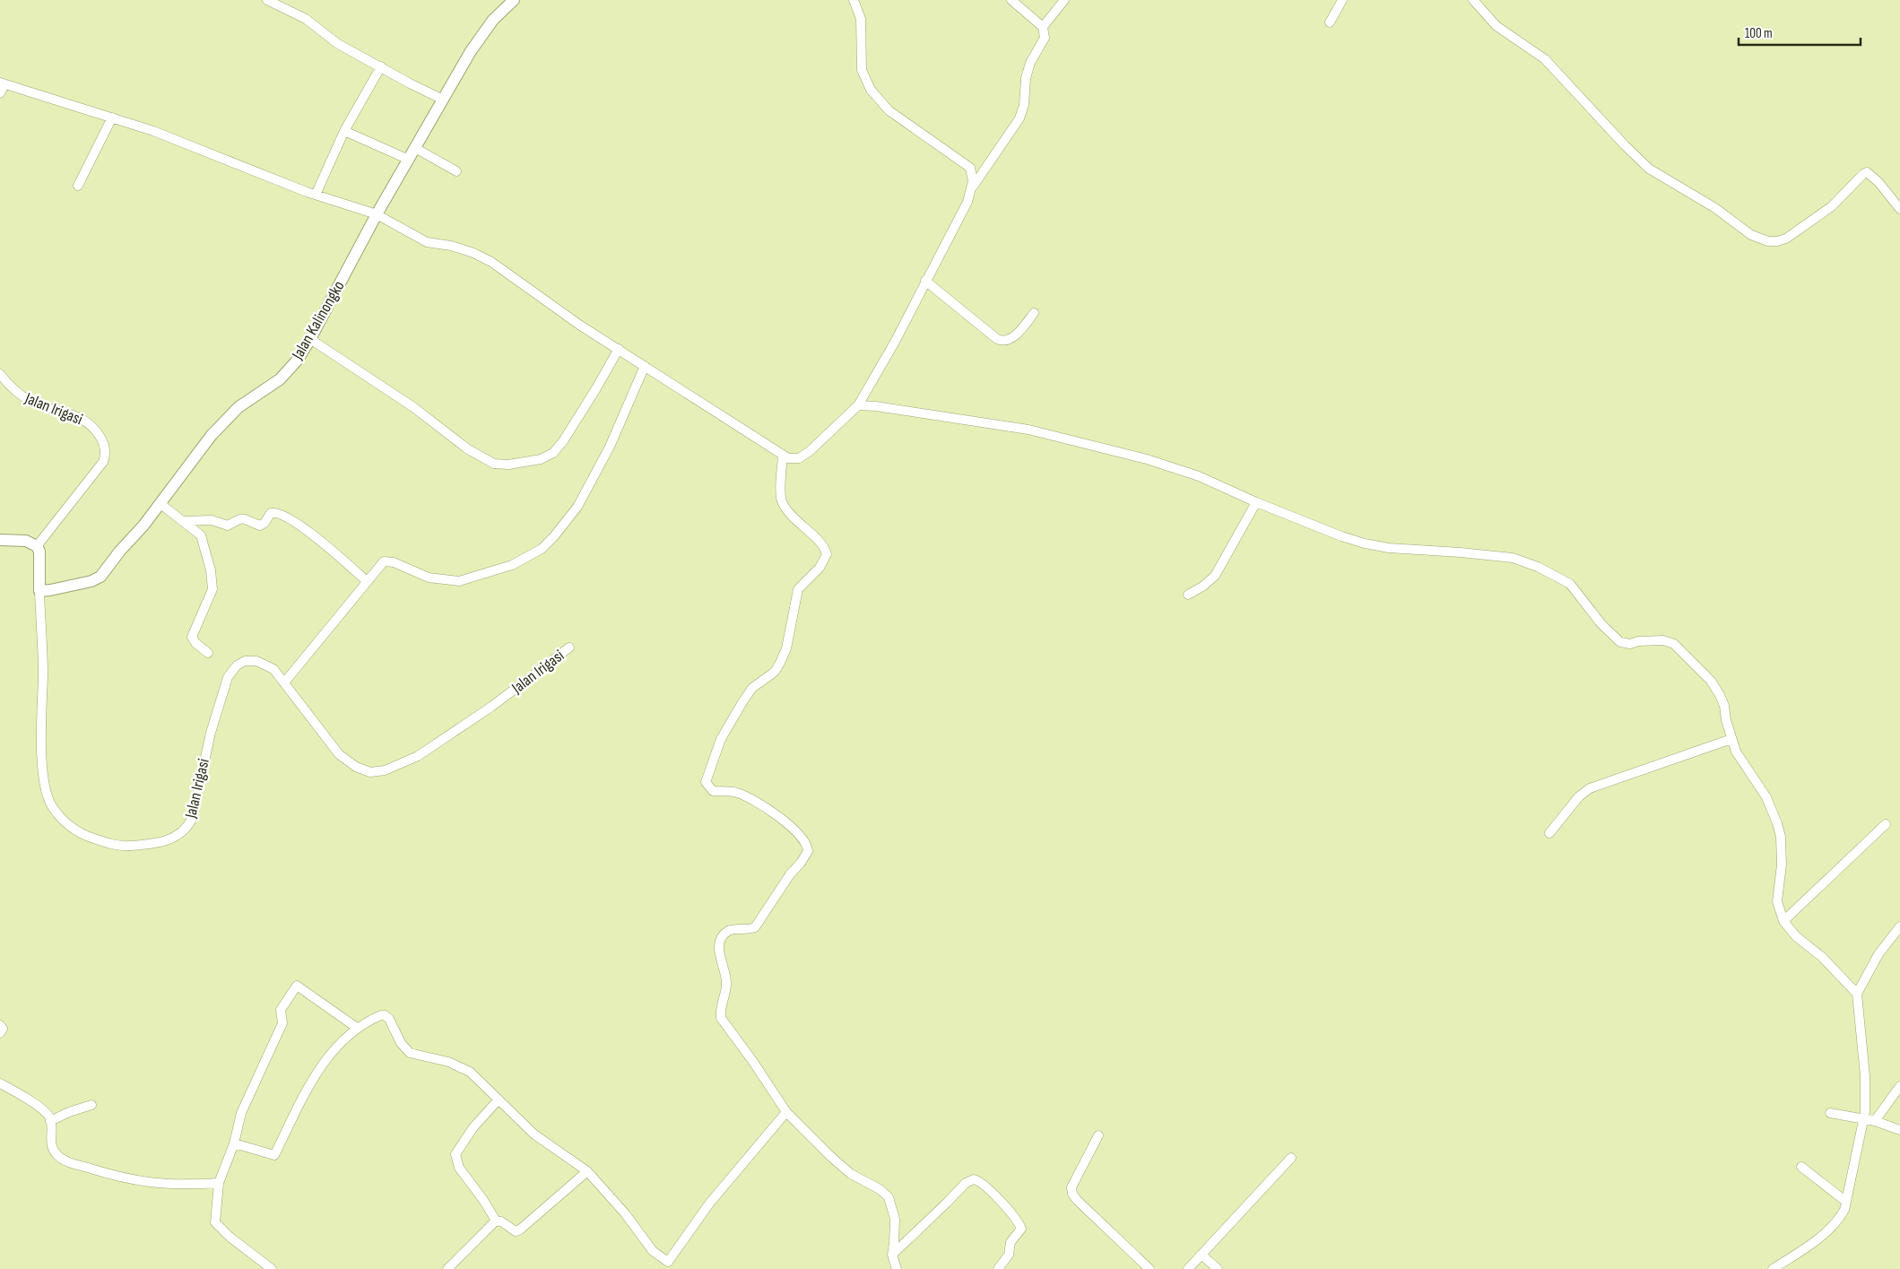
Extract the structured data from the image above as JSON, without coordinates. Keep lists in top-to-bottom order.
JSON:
{
  "streets": {
    "street": ["Jalan Kalinongko", "Jalan Irigasi"]
  },
  "crossings": [
    ["Jalan Kalinongko", "Jalan Irigasi"]
  ],
  "scale_bar": "100 m"
}
